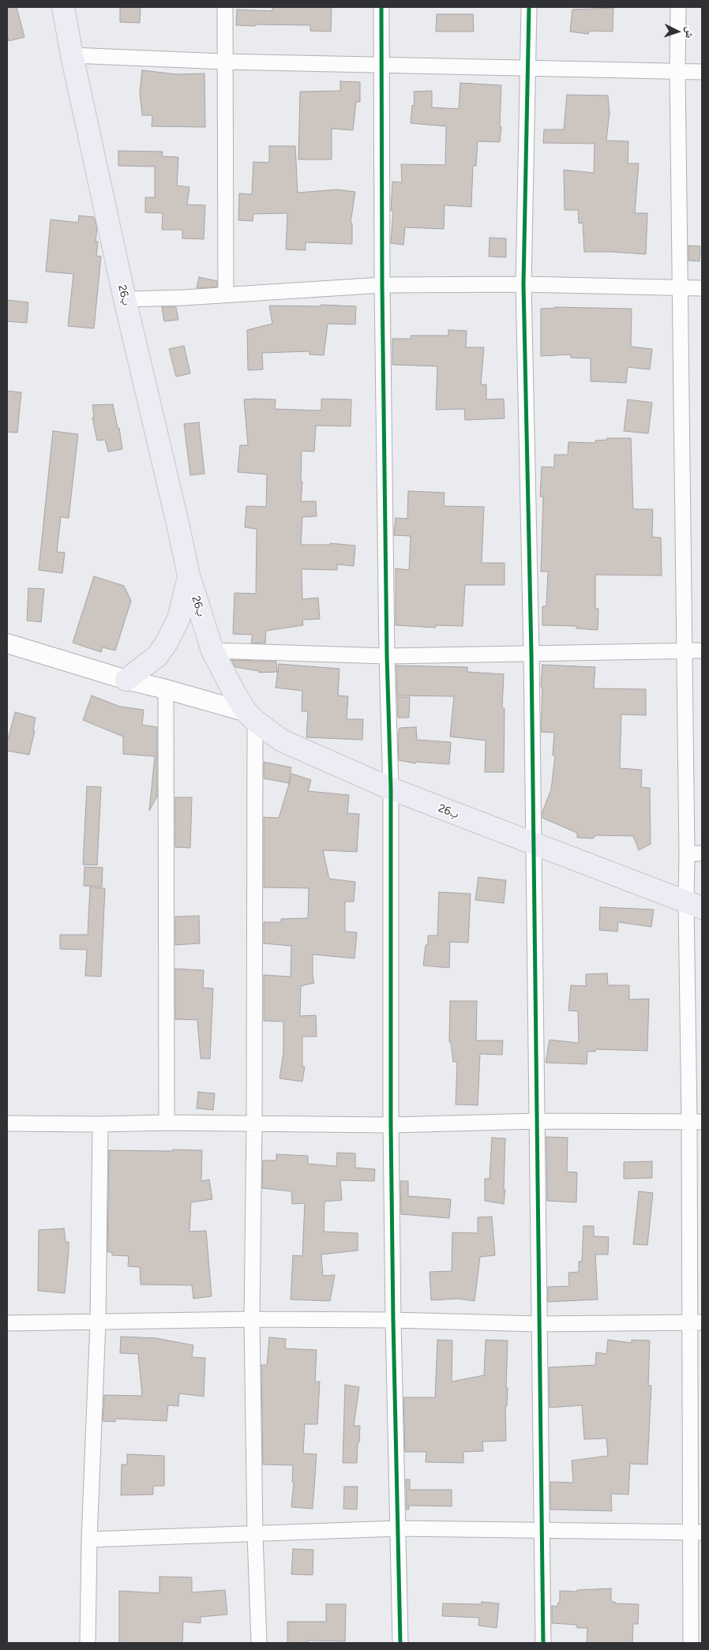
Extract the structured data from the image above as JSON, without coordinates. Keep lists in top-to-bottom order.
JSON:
{
  "streets": {
    "highway": ["26ب"]
  },
  "north": "right"
}
